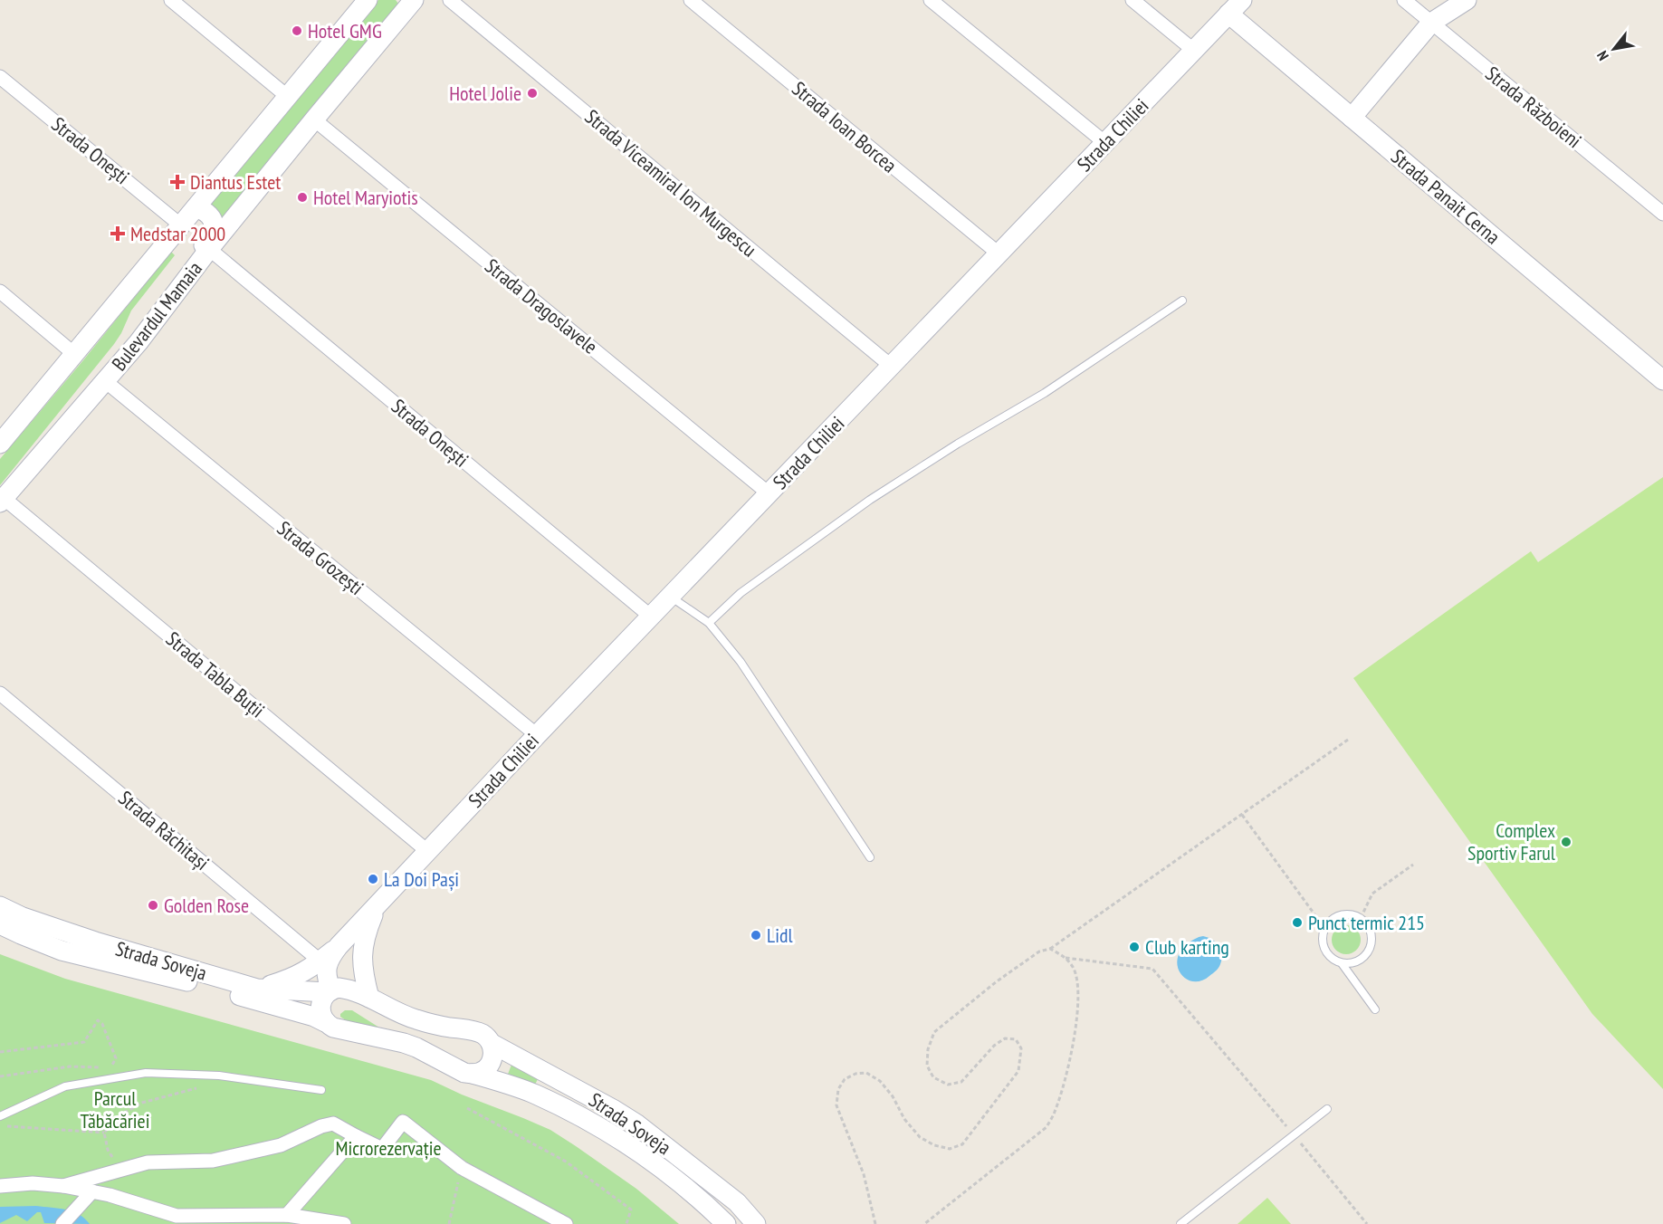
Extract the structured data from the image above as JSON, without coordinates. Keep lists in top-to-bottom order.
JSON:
{
  "streets": {
    "main road": [
      "Strada Chiliei",
      "Strada Panait Cerna",
      "Bulevardul Mamaia",
      "Strada Soveja"
    ],
    "street": [
      "Strada Războieni",
      "Strada Ioan Borcea",
      "Strada Onești",
      "Strada Viceamiral Ion Murgescu",
      "Strada Dragoslavele",
      "Strada Grozești",
      "Strada Tabla Buții",
      "Strada Răchitași"
    ]
  },
  "crossings": [
    ["Strada Ioan Borcea", "Strada Chiliei"],
    ["Strada Chiliei", "Strada Onești"],
    ["Strada Chiliei", "Strada Viceamiral Ion Murgescu"],
    ["Strada Chiliei", "Strada Panait Cerna"],
    ["Strada Chiliei", "Strada Dragoslavele"],
    ["Strada Chiliei", "Strada Grozești"],
    ["Strada Chiliei", "Strada Tabla Buții"],
    ["Strada Chiliei", "Strada Răchitași"],
    ["Strada Chiliei", "Strada Soveja"],
    ["Strada Onești", "Bulevardul Mamaia"],
    ["Strada Dragoslavele", "Bulevardul Mamaia"],
    ["Bulevardul Mamaia", "Strada Grozești"],
    ["Bulevardul Mamaia", "Strada Tabla Buții"]
  ],
  "parks": ["Parcul Tăbăcăriei", "Microrezervație"],
  "places": {
    "other": [
      "Hotel GMG",
      "Hotel Jolie",
      "Hotel Maryiotis",
      "Complex Sportiv Farul",
      "La Doi Pași",
      "Golden Rose",
      "Punct termic 215",
      "Lidl",
      "Club karting"
    ],
    "health": ["Diantus Estet", "Medstar 2000"]
  },
  "north": "bottom left"
}
